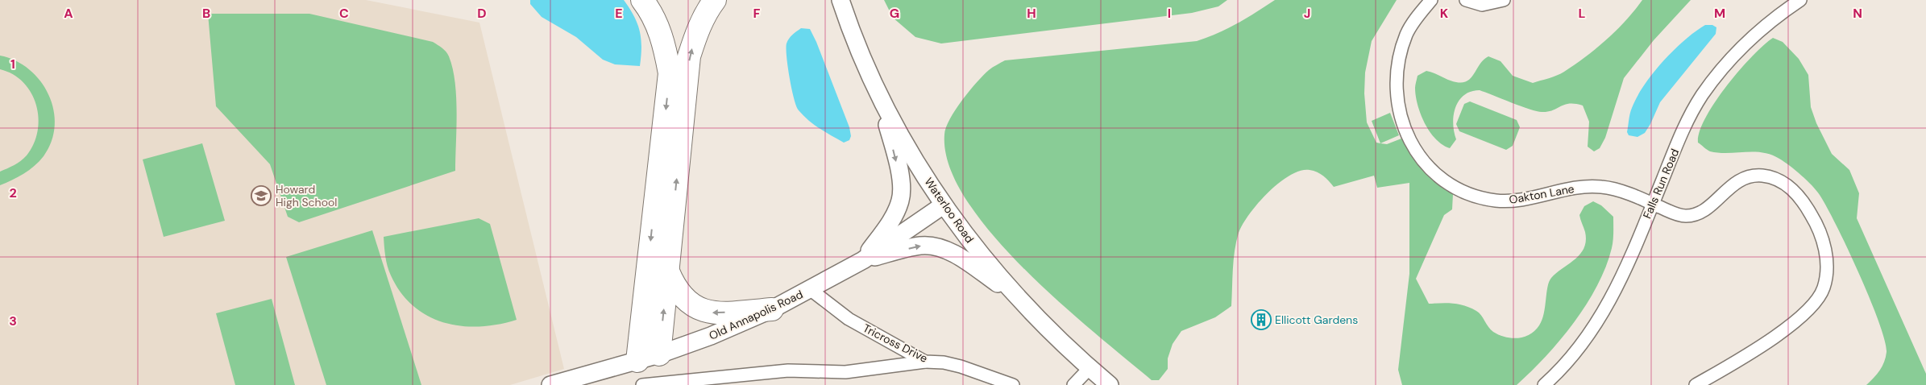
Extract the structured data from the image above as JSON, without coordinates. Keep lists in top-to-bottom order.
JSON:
{
  "streets": {
    "main road": ["Waterloo Road", "Old Annapolis Road"],
    "street": ["Falls Run Road", "Oakton Lane", "Tricross Drive"]
  },
  "crossings": [
    ["Falls Run Road", "Oakton Lane"],
    ["Waterloo Road", "Old Annapolis Road"],
    ["Old Annapolis Road", "Tricross Drive"]
  ],
  "places": {
    "school or university": ["Howard High School"],
    "building": ["Ellicott Gardens"]
  },
  "grid": {
    "columns": [
      "A",
      "B",
      "C",
      "D",
      "E",
      "F",
      "G",
      "H",
      "I",
      "J",
      "K",
      "L",
      "M",
      "N"
    ],
    "rows": ["1", "2", "3"]
  }
}
